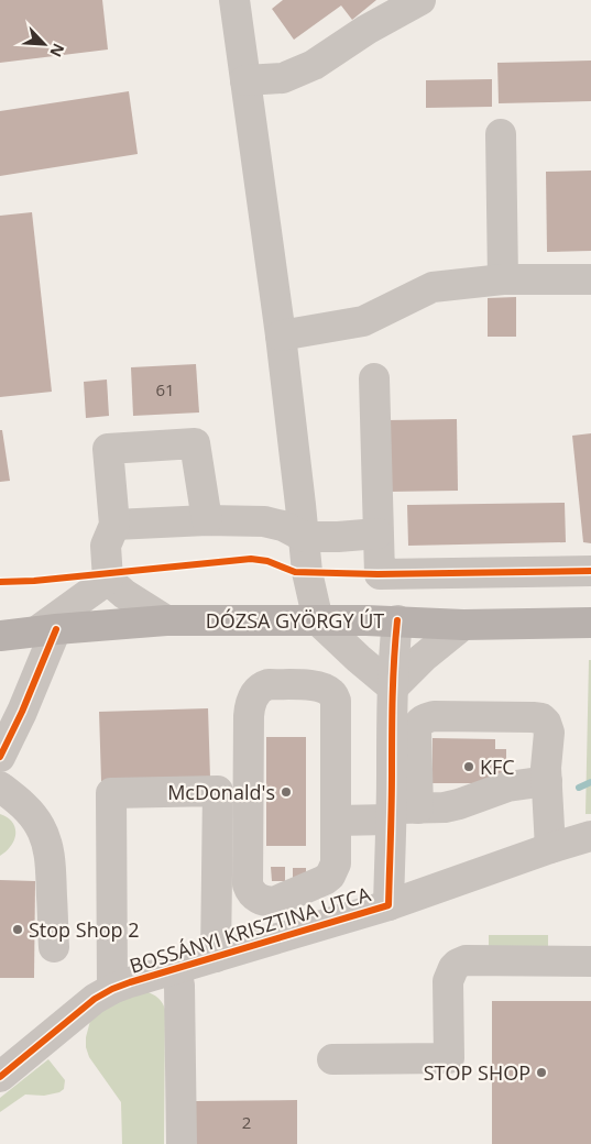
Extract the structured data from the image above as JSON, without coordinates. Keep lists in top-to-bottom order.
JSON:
{
  "streets": {
    "main road": ["DÓZSA GYÖRGY ÚT"],
    "street": ["BOSSÁNYI KRISZTINA UTCA"]
  },
  "crossings": [
    ["DÓZSA GYÖRGY ÚT", "BOSSÁNYI KRISZTINA UTCA"]
  ],
  "places": [
    "KFC",
    "McDonald's",
    "Stop Shop 2",
    "STOP SHOP"
  ],
  "house_numbers": ["61", "2"],
  "north": "bottom right"
}
